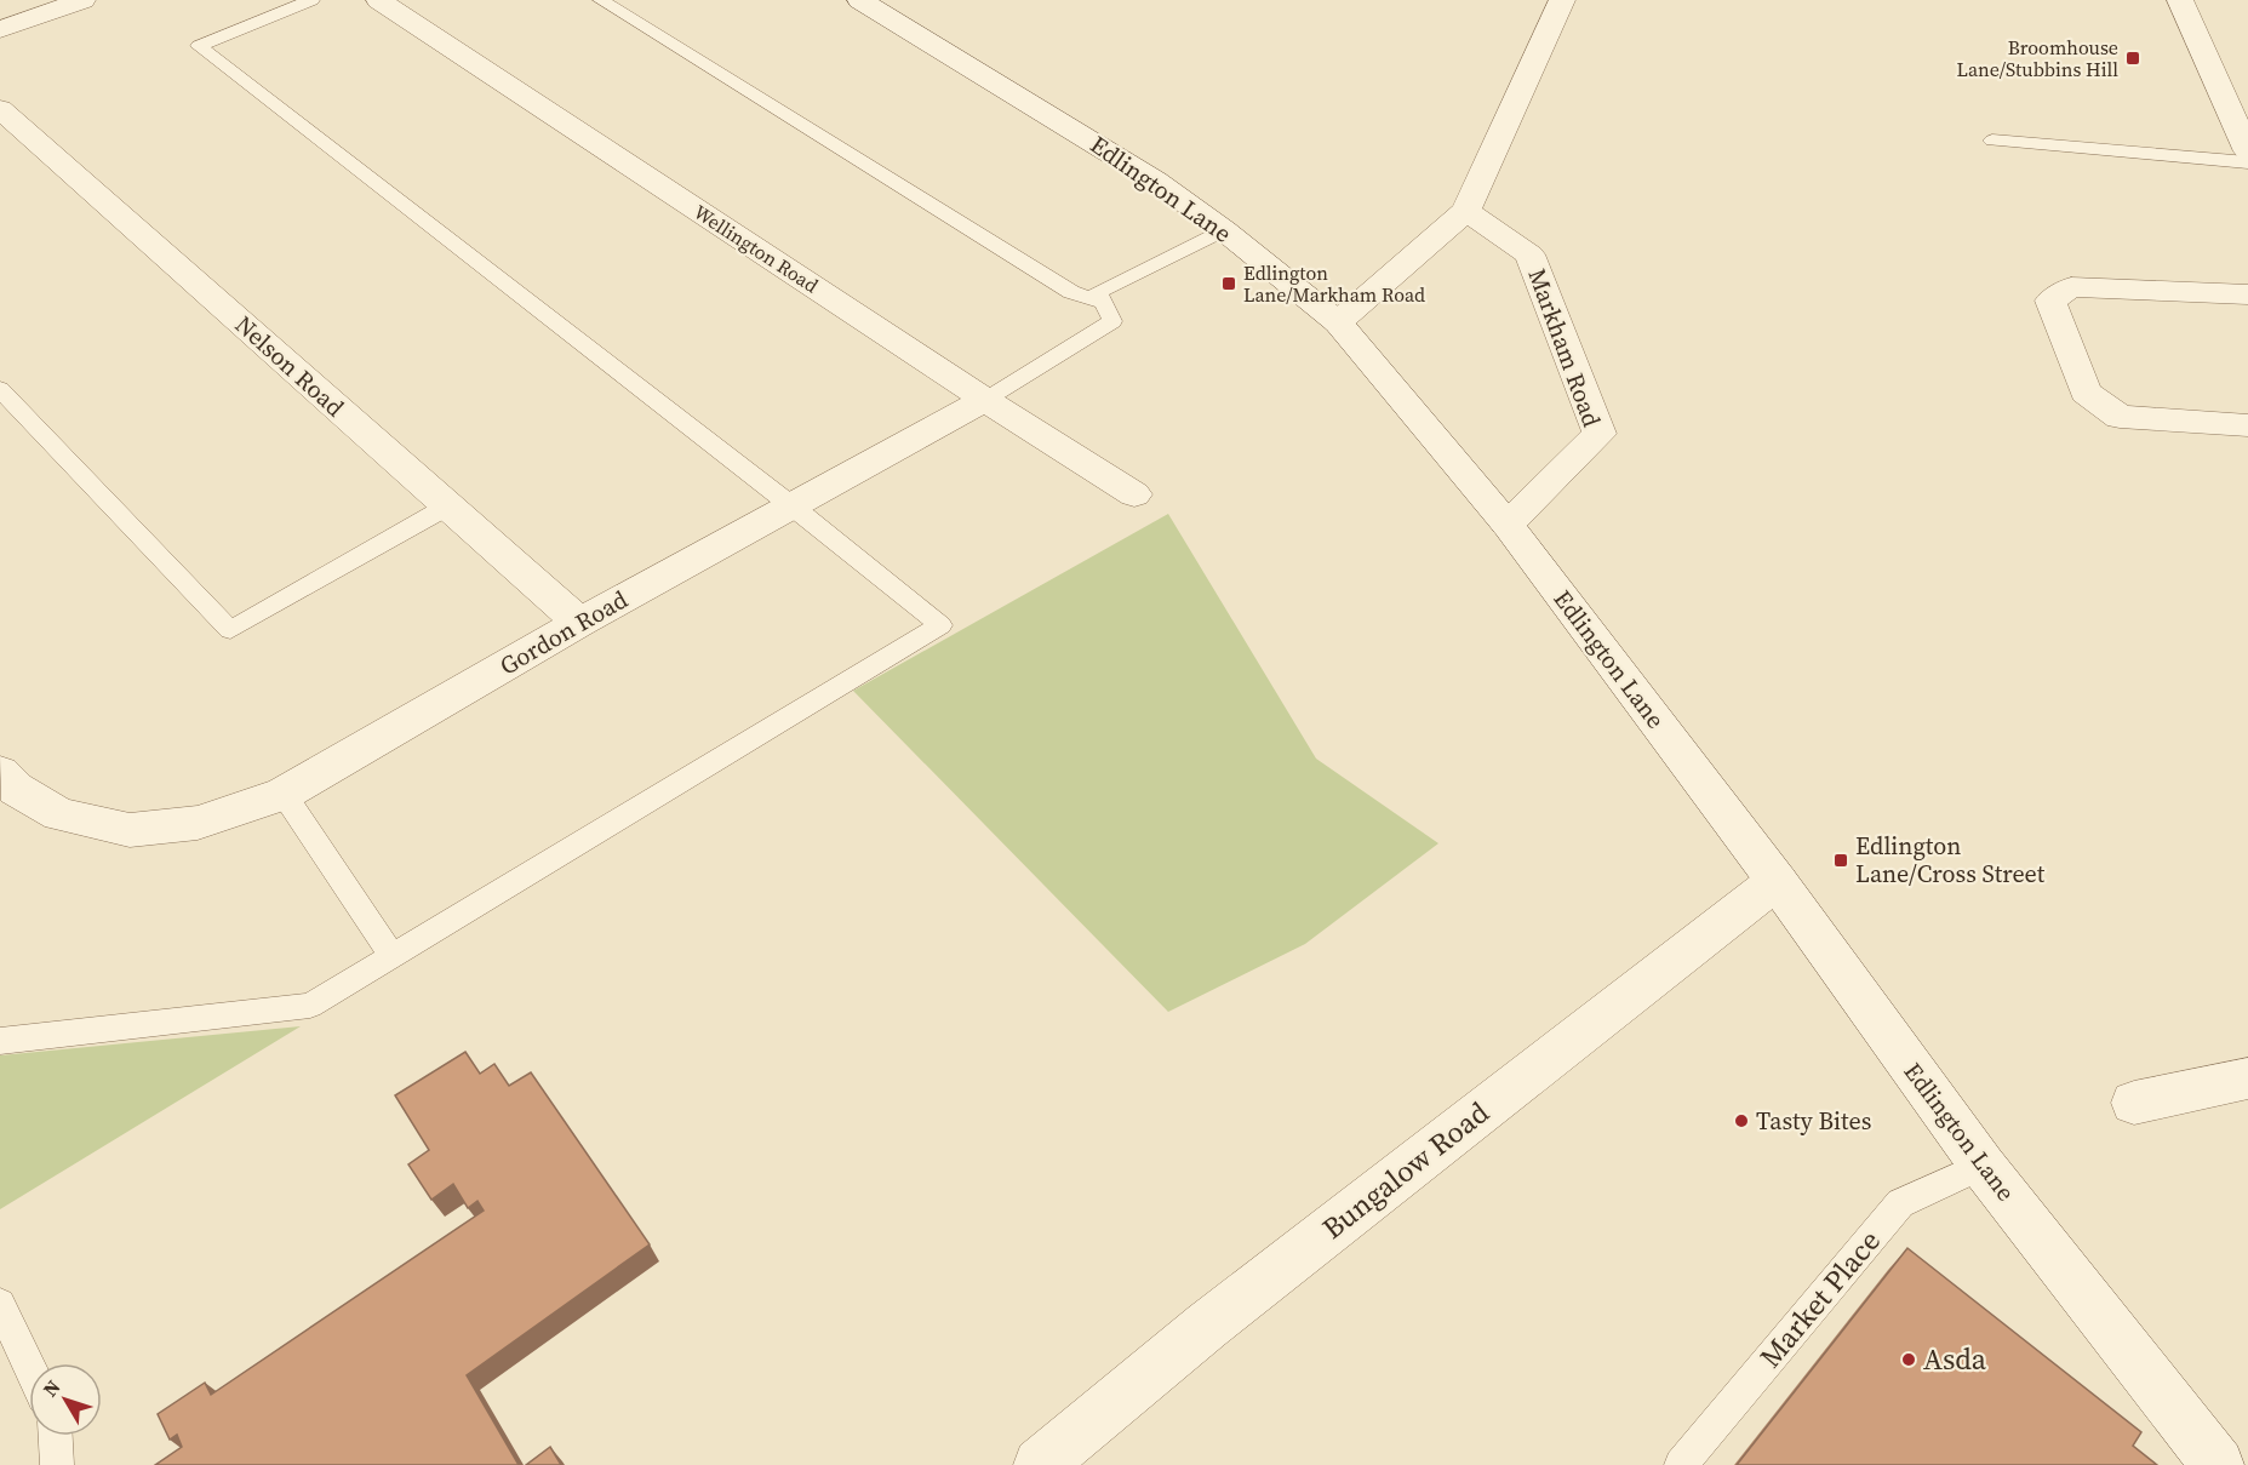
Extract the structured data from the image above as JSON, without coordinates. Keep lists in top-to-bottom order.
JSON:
{
  "streets": {
    "street": [
      "Edlington Lane",
      "Wellington Road",
      "Markham Road",
      "Nelson Road",
      "Gordon Road",
      "Bungalow Road"
    ],
    "lane": ["Market Place"]
  },
  "crossings": [
    ["Edlington Lane", "Markham Road"],
    ["Edlington Lane", "Bungalow Road"],
    ["Edlington Lane", "Market Place"],
    ["Wellington Road", "Gordon Road"],
    ["Nelson Road", "Gordon Road"]
  ],
  "places": {
    "transit": ["Broomhouse Lane/Stubbins Hill", "Edlington Lane/Markham Road", "Edlington Lane/Cross Street"],
    "other": ["Tasty Bites", "Asda"]
  },
  "north": "top left"
}
